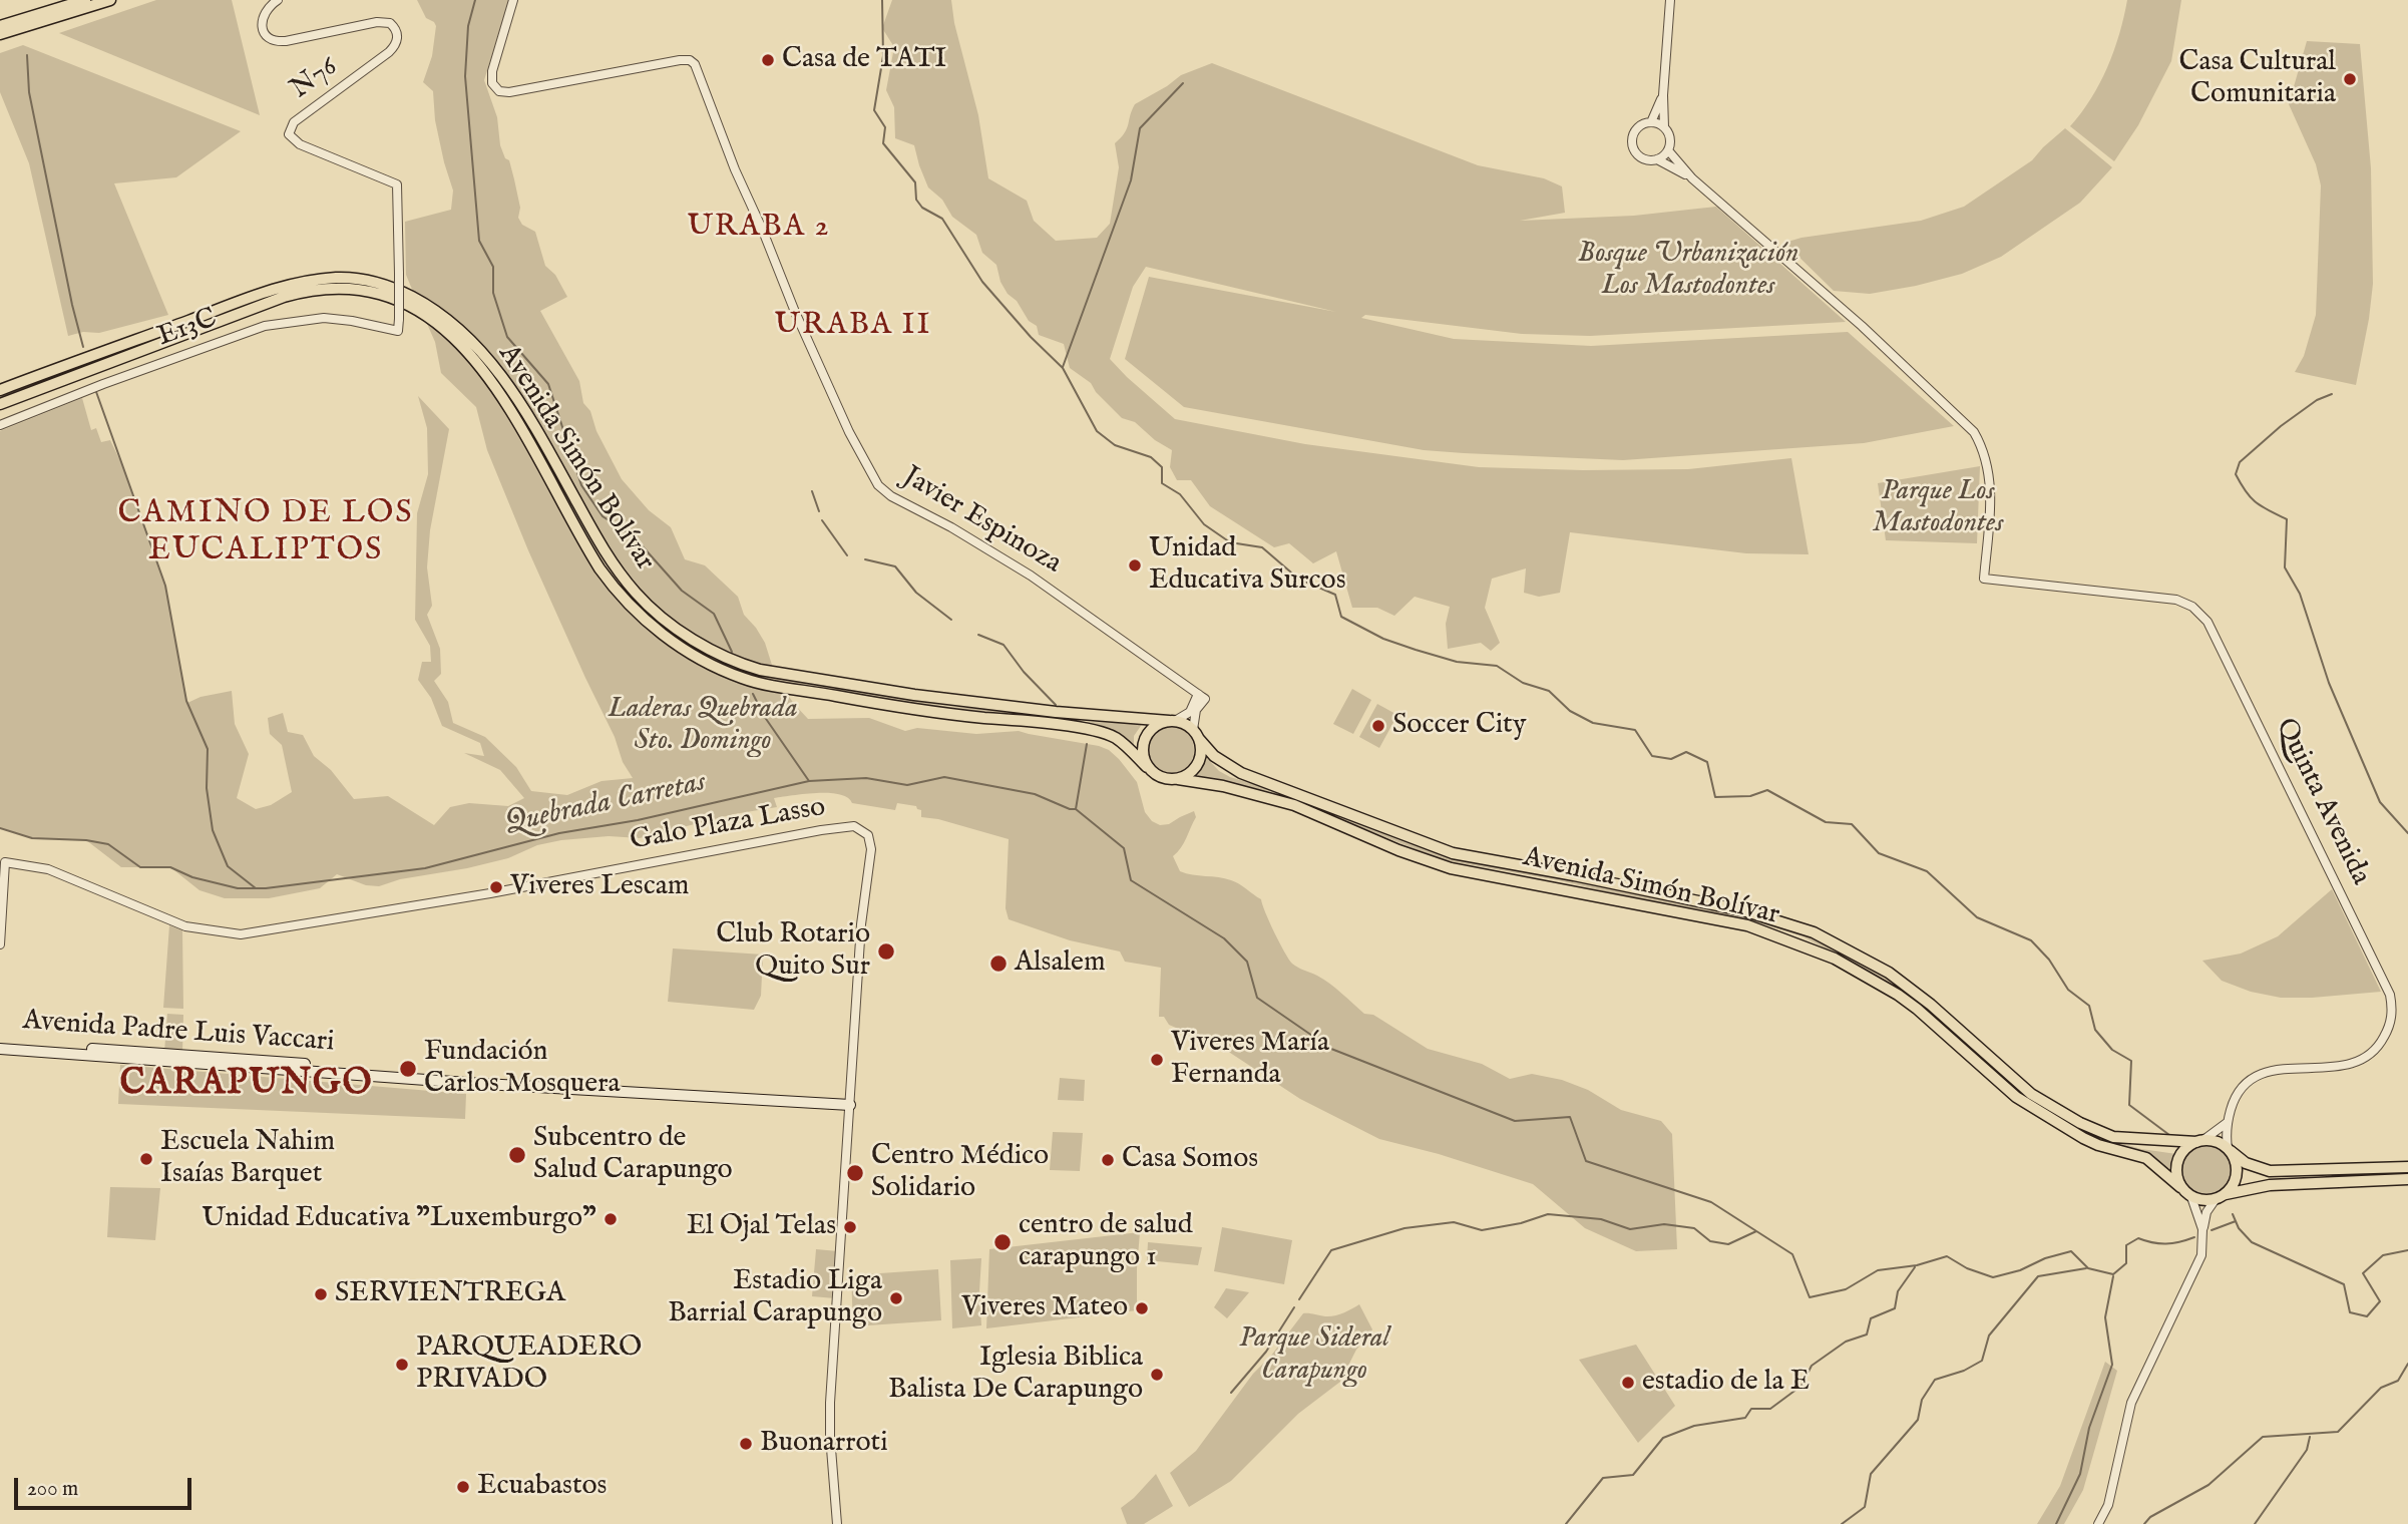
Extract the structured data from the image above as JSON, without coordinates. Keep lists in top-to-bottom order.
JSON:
{
  "streets": {
    "main road": ["Avenida Simón Bolívar", "Avenida Padre Luis Vaccari"],
    "street": [
      "N76",
      "E13C",
      "Javier Espinoza",
      "Quinta Avenida",
      "Galo Plaza Lasso"
    ]
  },
  "crossings": [
    ["N76", "E13C"],
    ["Avenida Simón Bolívar", "Quinta Avenida"],
    ["Galo Plaza Lasso", "Avenida Padre Luis Vaccari"]
  ],
  "districts": [
    "URABA 2",
    "URABA II",
    "CAMINO DE LOS EUCALIPTOS",
    "CARAPUNGO"
  ],
  "water": ["Quebrada Carretas"],
  "parks": [
    "Bosque Urbanización Los Mastodontes",
    "Parque Los Mastodontes",
    "Laderas Quebrada Sto. Domingo",
    "Parque Sideral Carapungo"
  ],
  "places": [
    "Casa de TATI",
    "Casa Cultural Comunitaria",
    "Unidad Educativa Surcos",
    "Soccer City",
    "Viveres Lescam",
    "Club Rotario Quito Sur",
    "Alsalem",
    "Viveres María Fernanda",
    "Fundación Carlos Mosquera",
    "Subcentro de Salud Carapungo",
    "Escuela Nahim Isaías Barquet",
    "Casa Somos",
    "Centro Médico Solidario",
    "Unidad Educativa \"Luxemburgo\"",
    "El Ojal Telas",
    "centro de salud carapungo 1",
    "SERVIENTREGA",
    "Estadio Liga Barrial Carapungo",
    "Viveres Mateo",
    "PARQUEADERO PRIVADO",
    "Iglesia Biblica Balista De Carapungo",
    "estadio de la E",
    "Buonarroti",
    "Ecuabastos"
  ],
  "scale_bar": "200 m"
}
